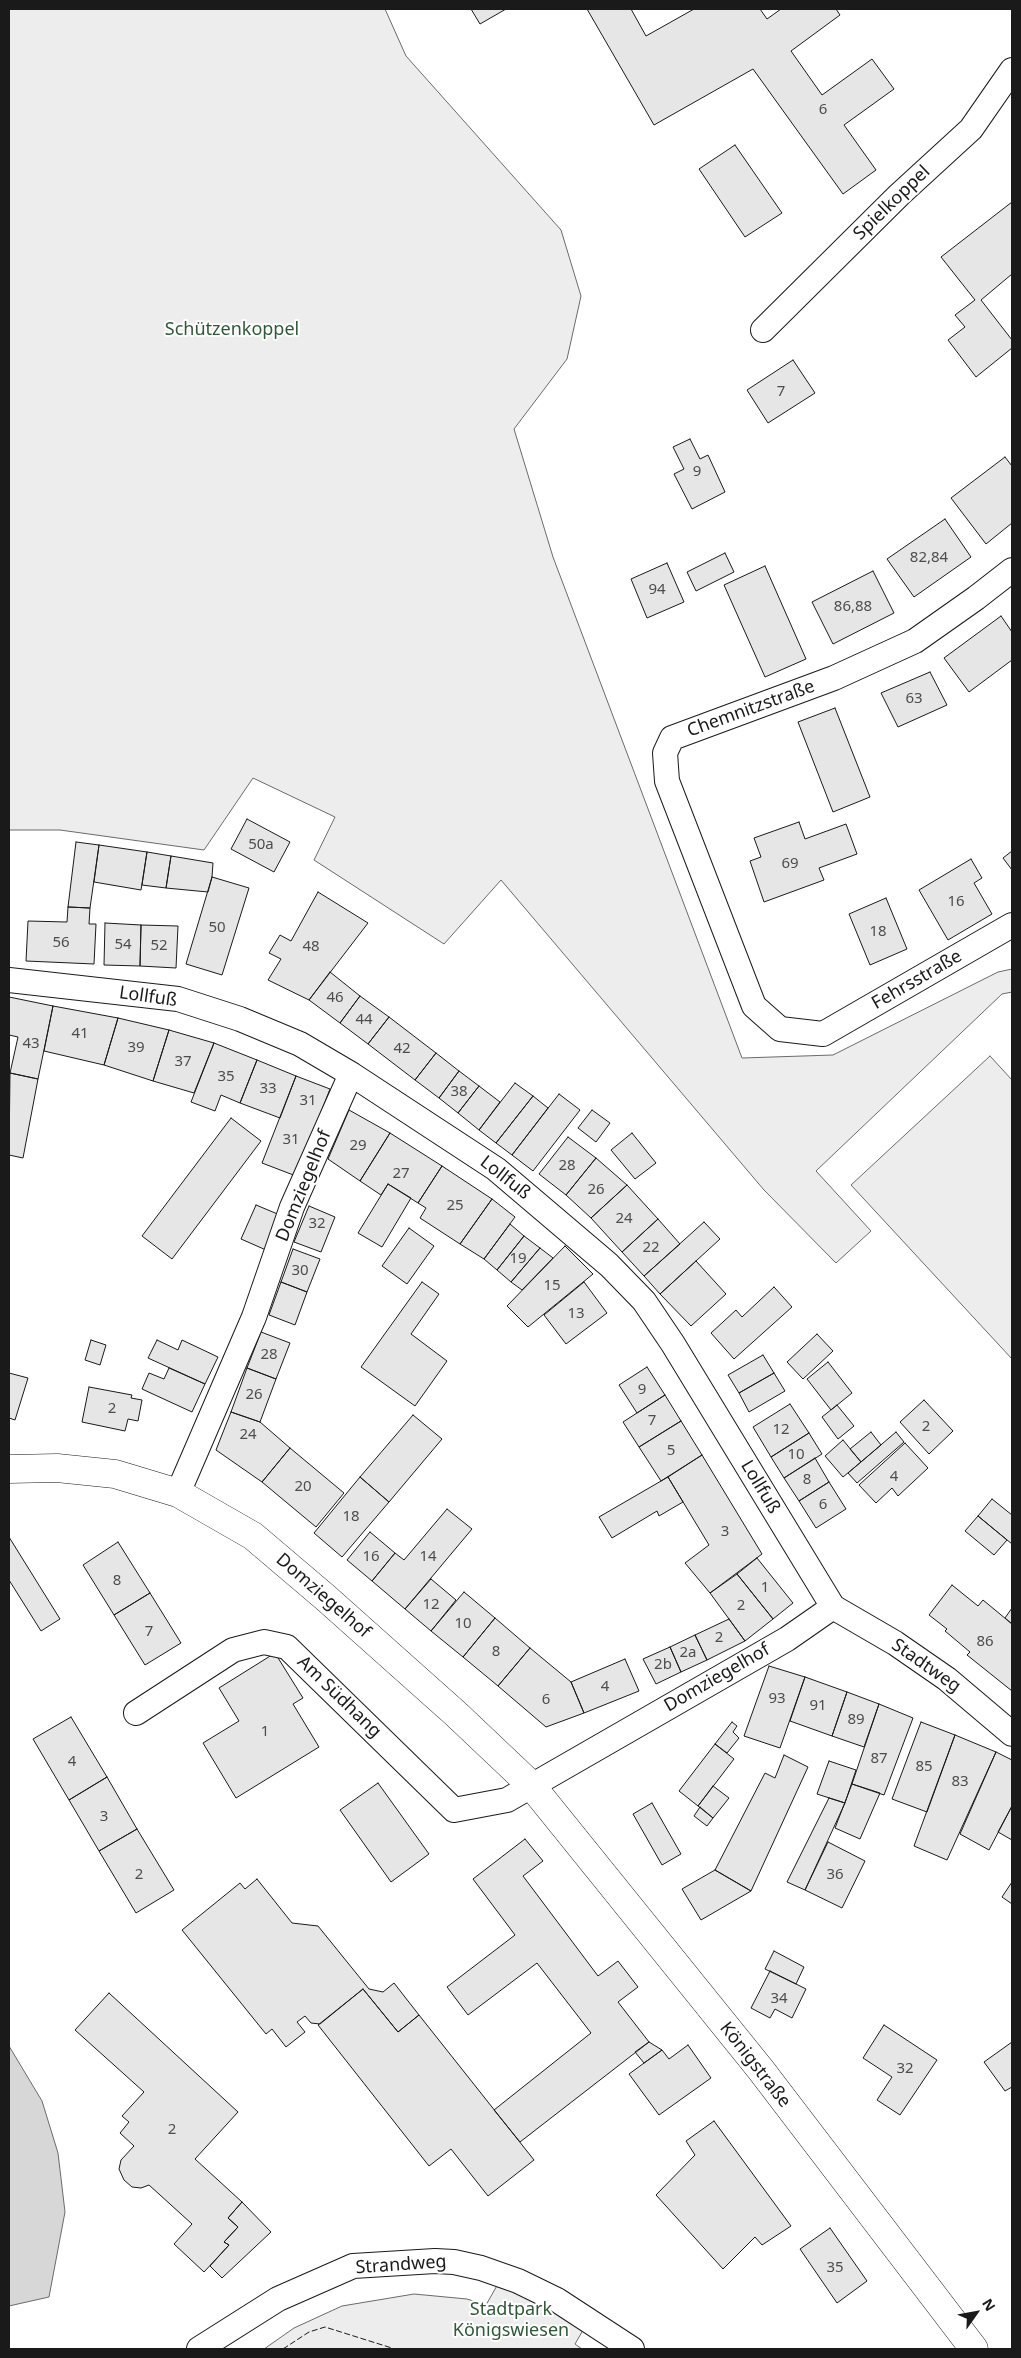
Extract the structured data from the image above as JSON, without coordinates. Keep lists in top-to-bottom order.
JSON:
{
  "streets": {
    "street": [
      "Spielkoppel",
      "Chemnitzstraße",
      "Fehrsstraße",
      "Lollfuß",
      "Domziegelhof",
      "Stadtweg",
      "Am Südhang",
      "Königstraße",
      "Strandweg"
    ]
  },
  "crossings": [
    ["Chemnitzstraße", "Fehrsstraße"],
    ["Lollfuß", "Domziegelhof"],
    ["Lollfuß", "Stadtweg"],
    ["Domziegelhof", "Stadtweg"],
    ["Domziegelhof", "Am Südhang"],
    ["Domziegelhof", "Königstraße"],
    ["Am Südhang", "Königstraße"]
  ],
  "parks": ["Schützenkoppel", "Stadtpark Königswiesen"],
  "house_numbers": [
    "6",
    "7",
    "9",
    "82,84",
    "94",
    "86,88",
    "63",
    "50a",
    "69",
    "16",
    "50",
    "18",
    "56",
    "54",
    "52",
    "48",
    "46",
    "44",
    "41",
    "43",
    "39",
    "42",
    "37",
    "35",
    "33",
    "38",
    "31",
    "31",
    "29",
    "28",
    "27",
    "26",
    "25",
    "24",
    "32",
    "22",
    "19",
    "30",
    "15",
    "13",
    "28",
    "9",
    "26",
    "2",
    "7",
    "2",
    "12",
    "24",
    "5",
    "10",
    "4",
    "8",
    "20",
    "6",
    "18",
    "3",
    "16",
    "14",
    "8",
    "1",
    "12",
    "2",
    "10",
    "7",
    "2",
    "86",
    "8",
    "2a",
    "2b",
    "4",
    "93",
    "6",
    "91",
    "89",
    "1",
    "87",
    "4",
    "85",
    "83",
    "3",
    "2",
    "36",
    "34",
    "32",
    "2",
    "35"
  ],
  "north": "top right"
}
